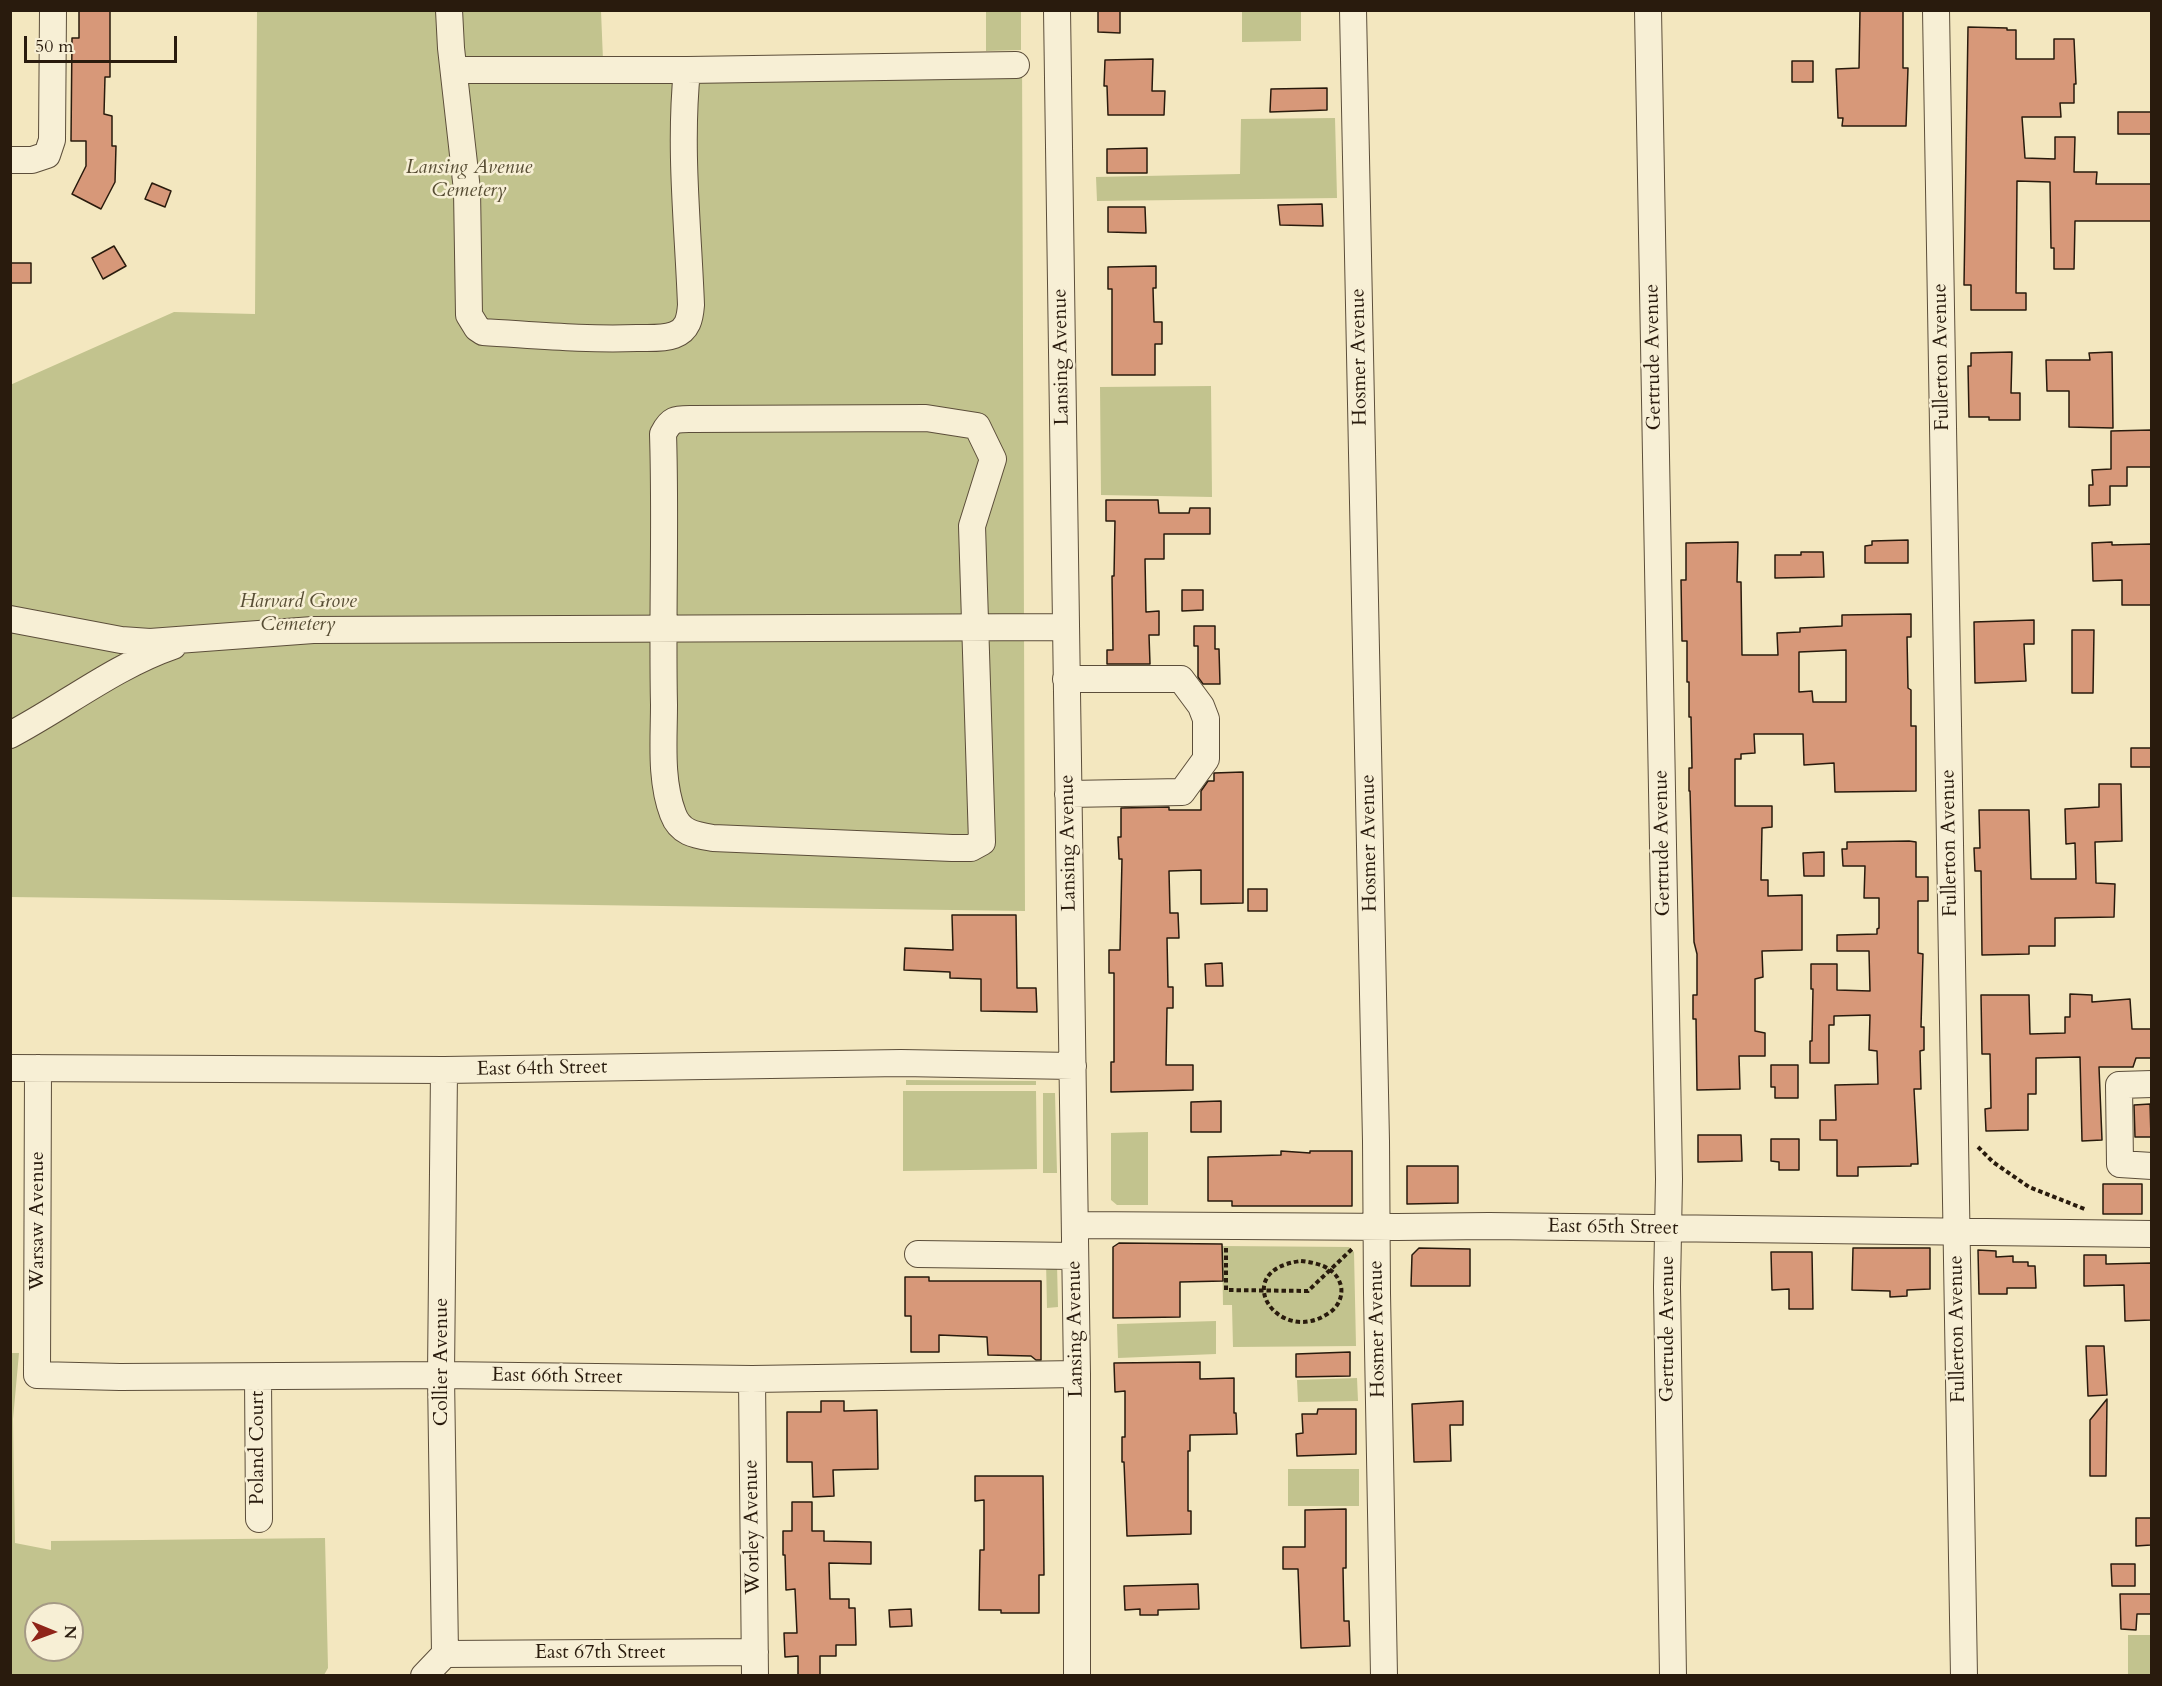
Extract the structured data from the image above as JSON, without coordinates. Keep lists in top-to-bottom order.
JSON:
{
  "streets": {
    "street": [
      "Lansing Avenue",
      "Hosmer Avenue",
      "Gertrude Avenue",
      "Fullerton Avenue",
      "East 64th Street",
      "Warsaw Avenue",
      "East 65th Street",
      "Collier Avenue",
      "East 66th Street",
      "Poland Court",
      "Worley Avenue",
      "East 67th Street"
    ]
  },
  "crossings": [
    ["Lansing Avenue", "East 64th Street"],
    ["Lansing Avenue", "East 65th Street"],
    ["Lansing Avenue", "East 66th Street"],
    ["Hosmer Avenue", "East 65th Street"],
    ["Gertrude Avenue", "East 65th Street"],
    ["Fullerton Avenue", "East 65th Street"],
    ["East 64th Street", "Warsaw Avenue"],
    ["East 64th Street", "Collier Avenue"],
    ["Warsaw Avenue", "East 66th Street"],
    ["Collier Avenue", "East 66th Street"],
    ["Collier Avenue", "East 67th Street"],
    ["East 66th Street", "Poland Court"],
    ["East 66th Street", "Worley Avenue"],
    ["Worley Avenue", "East 67th Street"]
  ],
  "parks": ["Lansing Avenue Cemetery", "Harvard Grove Cemetery"],
  "scale_bar": "50 m",
  "north": "right"
}
